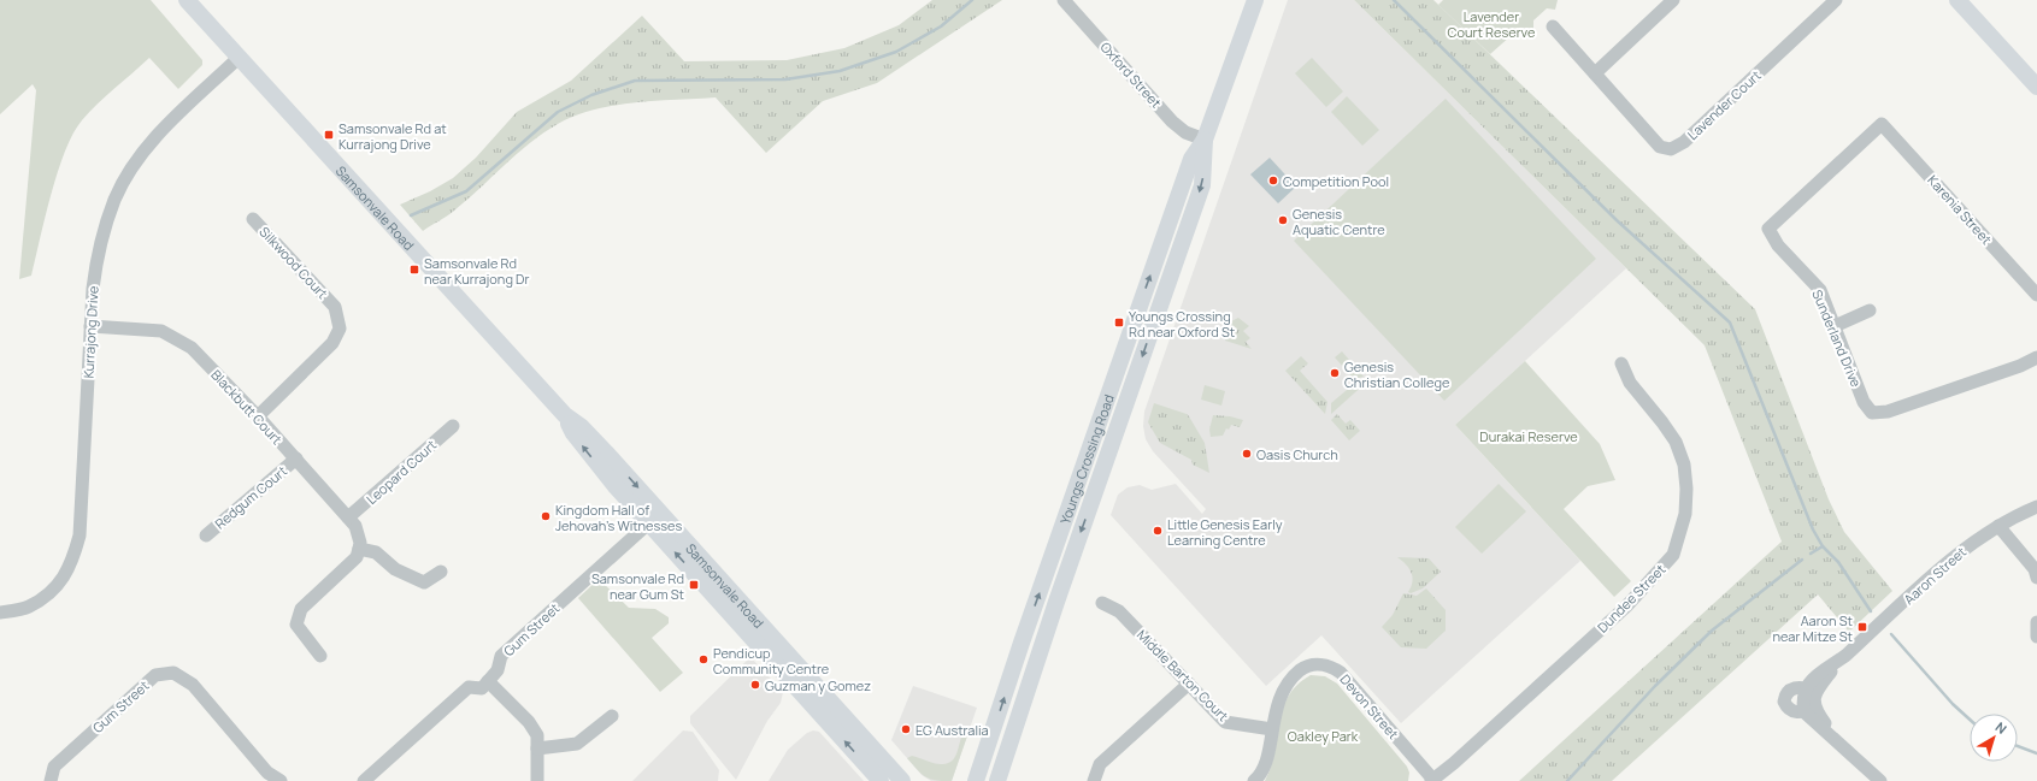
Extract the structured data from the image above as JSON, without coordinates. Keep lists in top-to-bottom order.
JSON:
{
  "streets": {
    "main road": ["Samsonvale Road", "Youngs Crossing Road"],
    "street": [
      "Oxford Street",
      "Lavender Court",
      "Karenia Street",
      "Silkwood Court",
      "Kurrajong Drive",
      "Sunderland Drive",
      "Blackbutt Court",
      "Leopard Court",
      "Redgum Court",
      "Aaron Street",
      "Dundee Street",
      "Gum Street",
      "Middle Barton Court",
      "Devon Street"
    ]
  },
  "crossings": [
    ["Oxford Street", "Youngs Crossing Road"],
    ["Samsonvale Road", "Kurrajong Drive"],
    ["Samsonvale Road", "Gum Street"],
    ["Karenia Street", "Sunderland Drive"],
    ["Silkwood Court", "Blackbutt Court"],
    ["Kurrajong Drive", "Blackbutt Court"],
    ["Blackbutt Court", "Leopard Court"],
    ["Blackbutt Court", "Redgum Court"],
    ["Dundee Street", "Devon Street"],
    ["Middle Barton Court", "Devon Street"]
  ],
  "parks": ["Lavender Court Reserve", "Durakai Reserve", "Oakley Park"],
  "places": {
    "transit": [
      "Samsonvale Rd at Kurrajong Drive",
      "Samsonvale Rd near Kurrajong Dr",
      "Youngs Crossing Rd near Oxford St",
      "Samsonvale Rd near Gum St",
      "Aaron St near Mitze St"
    ],
    "other": [
      "Competition Pool",
      "Genesis Aquatic Centre",
      "Genesis Christian College",
      "Oasis Church",
      "Kingdom Hall of Jehovah's Witnesses",
      "Little Genesis Early Learning Centre",
      "Pendicup Community Centre",
      "Guzman y Gomez",
      "EG Australia"
    ]
  },
  "north": "top right"
}
